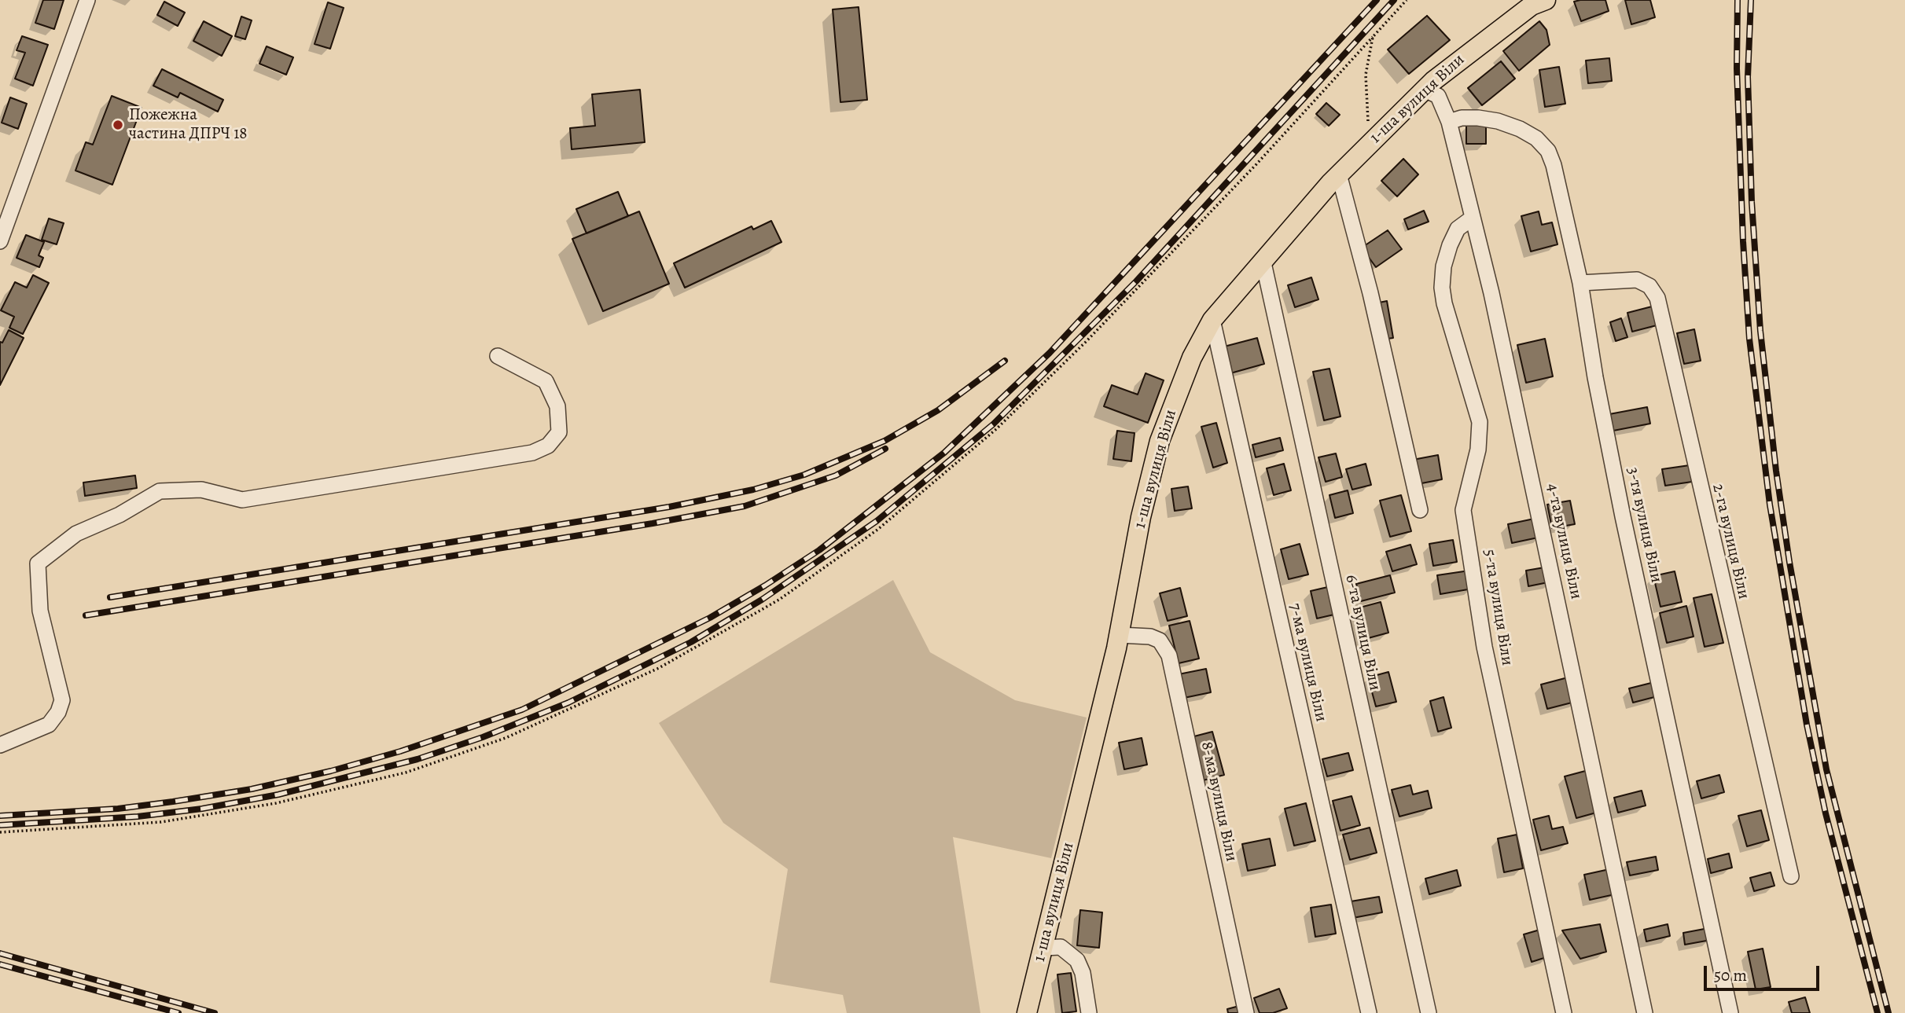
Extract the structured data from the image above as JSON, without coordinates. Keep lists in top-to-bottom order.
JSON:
{
  "streets": {
    "main road": ["1-ша вулиця Віли"],
    "street": [
      "3-тя вулиця Віли",
      "4-та вулиця Віли",
      "2-га вулиця Віли",
      "5-та вулиця Віли",
      "6-та вулиця Віли",
      "7-ма вулиця Віли",
      "8-ма вулиця Віли"
    ]
  },
  "crossings": [
    ["1-ша вулиця Віли", "4-та вулиця Віли"],
    ["1-ша вулиця Віли", "6-та вулиця Віли"],
    ["1-ша вулиця Віли", "7-ма вулиця Віли"],
    ["1-ша вулиця Віли", "8-ма вулиця Віли"],
    ["3-тя вулиця Віли", "4-та вулиця Віли"],
    ["3-тя вулиця Віли", "2-га вулиця Віли"],
    ["4-та вулиця Віли", "5-та вулиця Віли"]
  ],
  "places": ["Пожежна частина ДПРЧ 18"],
  "scale_bar": "50 m"
}
